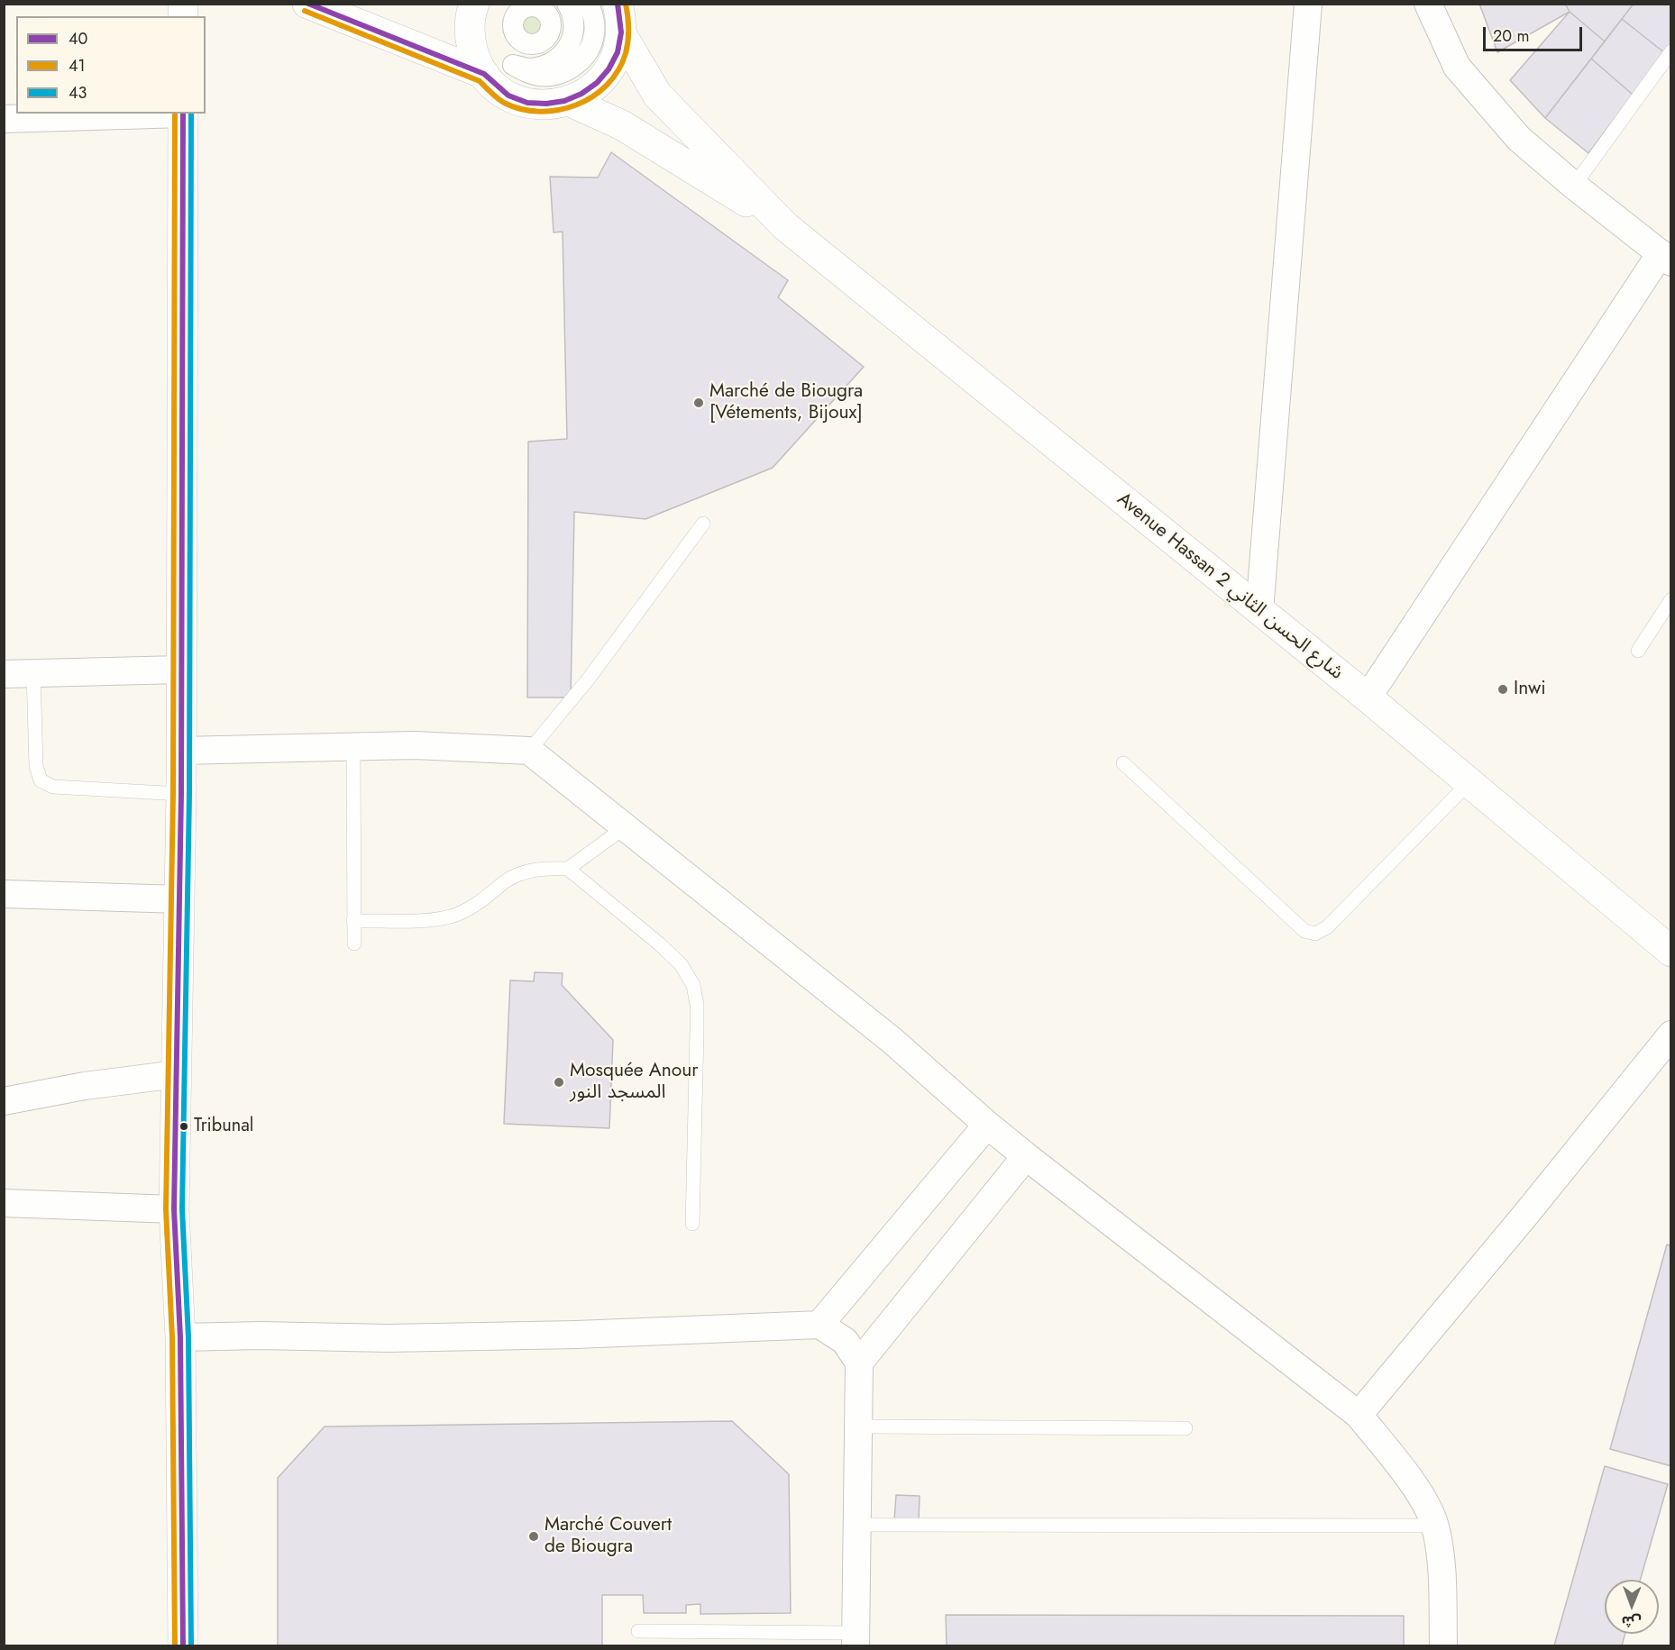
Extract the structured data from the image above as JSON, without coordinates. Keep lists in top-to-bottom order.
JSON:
{
  "streets": {
    "main road": ["Avenue Hassan 2 شارع الحسن الثاني"]
  },
  "places": [
    "Marché de Biougra [Vétements, Bijoux]",
    "Inwi",
    "Mosquée Anour المسجد النور",
    "Tribunal",
    "Marché Couvert de Biougra"
  ],
  "lines": ["transit line 40", "transit line 41", "transit line 43"],
  "legend": ["40", "41", "43"],
  "scale_bar": "20 m",
  "north": "bottom"
}
